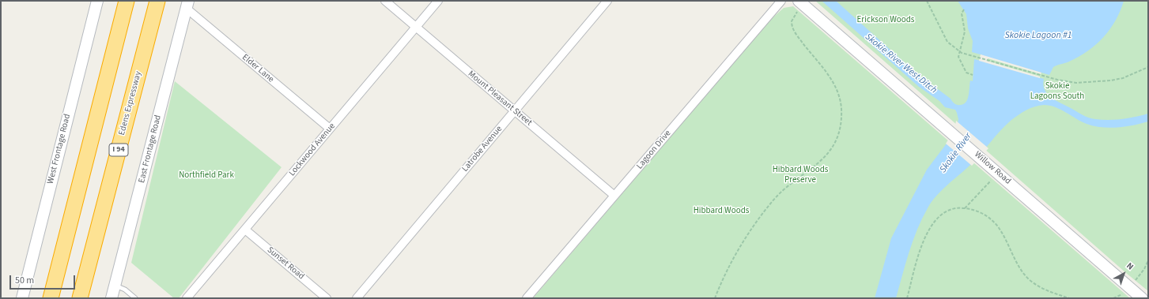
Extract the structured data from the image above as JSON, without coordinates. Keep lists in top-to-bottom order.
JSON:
{
  "streets": {
    "highway": ["Edens Expressway", "I 94"],
    "street": [
      "Elder Lane",
      "Mount Pleasant Street",
      "West Frontage Road",
      "East Frontage Road",
      "Latrobe Avenue",
      "Lockwood Avenue",
      "Lagoon Drive",
      "Willow Road",
      "Sunset Road"
    ]
  },
  "crossings": [
    ["Elder Lane", "East Frontage Road"],
    ["Elder Lane", "Lockwood Avenue"],
    ["Mount Pleasant Street", "Latrobe Avenue"],
    ["Mount Pleasant Street", "Lockwood Avenue"],
    ["Mount Pleasant Street", "Lagoon Drive"],
    ["Lockwood Avenue", "Sunset Road"]
  ],
  "water": ["Skokie Lagoon #1", "Skokie River West Ditch", "Skokie River"],
  "parks": [
    "Erickson Woods",
    "Skokie Lagoons South",
    "Hibbard Woods Preserve",
    "Northfield Park",
    "Hibbard Woods"
  ],
  "scale_bar": "50 m",
  "north": "top right"
}
